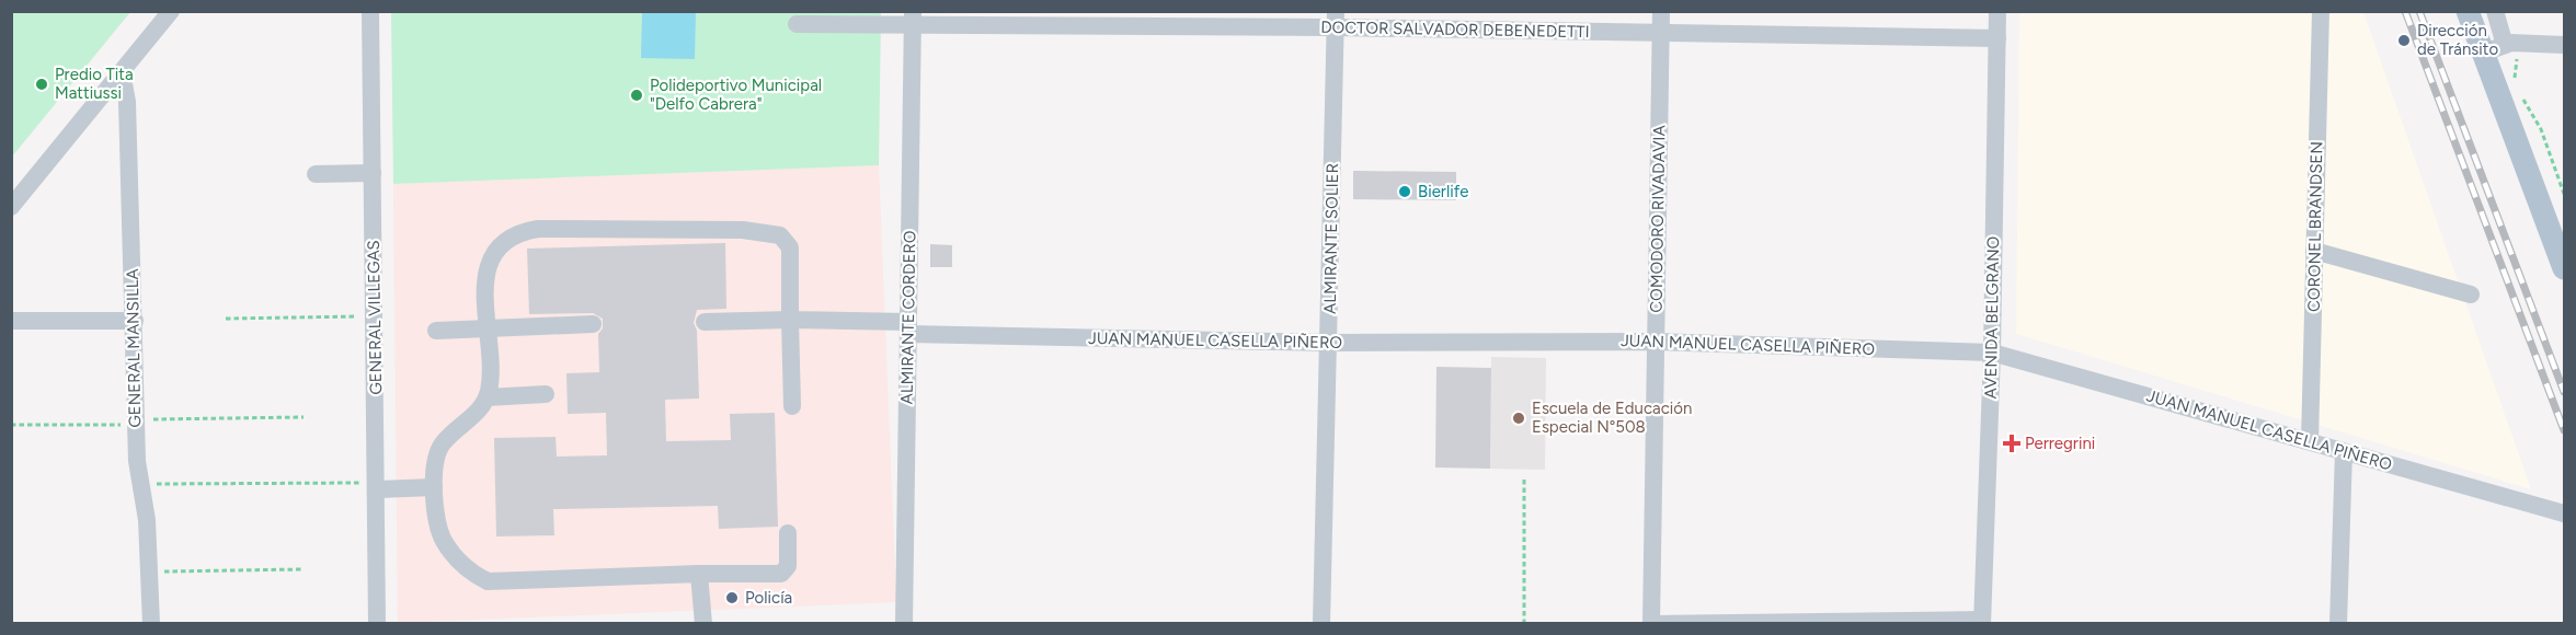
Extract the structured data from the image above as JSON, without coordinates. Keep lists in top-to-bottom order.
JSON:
{
  "streets": {
    "street": [
      "DOCTOR SALVADOR DEBENEDETTI",
      "COMODORO RIVADAVIA",
      "CORONEL BRANDSEN",
      "ALMIRANTE SOLIER",
      "GENERAL VILLEGAS",
      "ALMIRANTE CORDERO",
      "AVENIDA BELGRANO",
      "JUAN MANUEL CASELLA PIÑERO",
      "GENERAL MANSILLA"
    ]
  },
  "crossings": [
    ["DOCTOR SALVADOR DEBENEDETTI", "COMODORO RIVADAVIA"],
    ["DOCTOR SALVADOR DEBENEDETTI", "ALMIRANTE SOLIER"],
    ["DOCTOR SALVADOR DEBENEDETTI", "ALMIRANTE CORDERO"],
    ["DOCTOR SALVADOR DEBENEDETTI", "AVENIDA BELGRANO"],
    ["COMODORO RIVADAVIA", "JUAN MANUEL CASELLA PIÑERO"],
    ["CORONEL BRANDSEN", "JUAN MANUEL CASELLA PIÑERO"],
    ["ALMIRANTE SOLIER", "JUAN MANUEL CASELLA PIÑERO"],
    ["ALMIRANTE CORDERO", "JUAN MANUEL CASELLA PIÑERO"],
    ["AVENIDA BELGRANO", "JUAN MANUEL CASELLA PIÑERO"]
  ],
  "places": {
    "other": [
      "Dirección de Tránsito",
      "Predio Tita Mattiussi",
      "Polideportivo Municipal \"Delfo Cabrera\"",
      "Bierlife",
      "Escuela de Educación Especial N°508",
      "Policía"
    ],
    "health": ["Perregrini"]
  }
}
